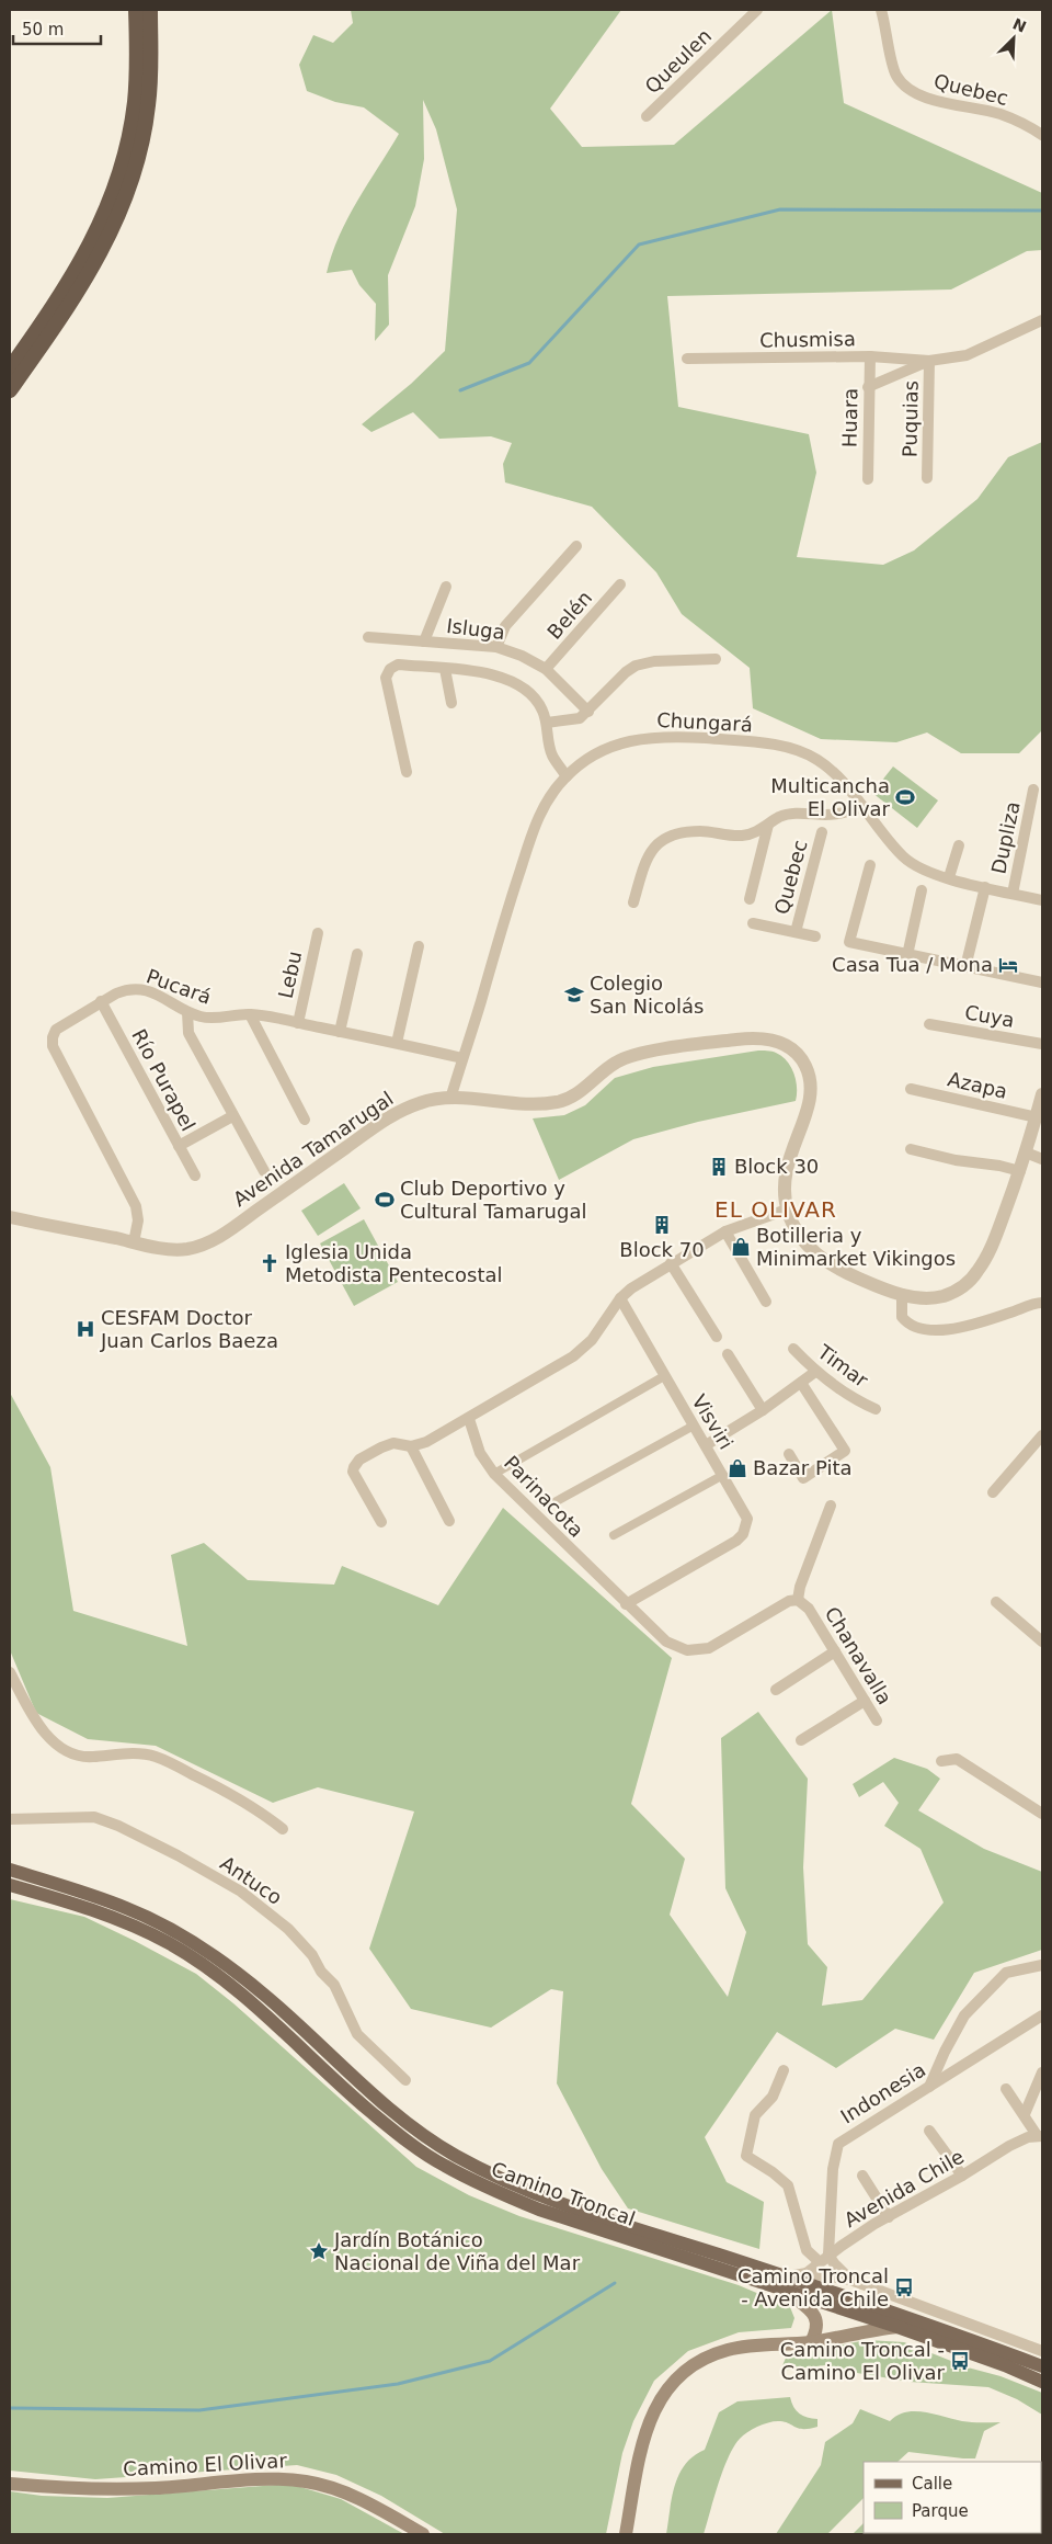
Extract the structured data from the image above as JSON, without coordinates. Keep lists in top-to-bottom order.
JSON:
{
  "streets": {
    "main road": ["Camino Troncal", "Camino El Olivar"],
    "street": [
      "Queulen",
      "Quebec",
      "Chusmisa",
      "Huara",
      "Puquias",
      "Belén",
      "Isluga",
      "Chungará",
      "Dupliza",
      "Lebu",
      "Pucará",
      "Cuya",
      "Río Purapel",
      "Azapa",
      "Avenida Tamarugal",
      "Timar",
      "Visviri",
      "Parinacota",
      "Chanavalla",
      "Antuco",
      "Indonesia",
      "Avenida Chile"
    ]
  },
  "crossings": [
    ["Chusmisa", "Huara"],
    ["Chusmisa", "Puquias"],
    ["Belén", "Isluga"],
    ["Chungará", "Dupliza"],
    ["Chungará", "Pucará"],
    ["Chungará", "Avenida Tamarugal"],
    ["Lebu", "Pucará"],
    ["Pucará", "Río Purapel"],
    ["Pucará", "Avenida Tamarugal"],
    ["Azapa", "Avenida Tamarugal"],
    ["Visviri", "Parinacota"],
    ["Parinacota", "Chanavalla"],
    ["Indonesia", "Avenida Chile"]
  ],
  "districts": ["EL OLIVAR"],
  "places": {
    "sports": ["Multicancha El Olivar", "Club Deportivo y Cultural Tamarugal"],
    "hotel": ["Casa Tua / Mona"],
    "school or university": ["Colegio San Nicolás"],
    "building": ["Block 30", "Block 70"],
    "shop": ["Botilleria y Minimarket Vikingos", "Bazar Pita"],
    "church": ["Iglesia Unida Metodista Pentecostal"],
    "hospital": ["CESFAM Doctor Juan Carlos Baeza"],
    "place": ["Jardín Botánico Nacional de Viña del Mar"],
    "bus stop": ["Camino Troncal - Avenida Chile", "Camino Troncal - Camino El Olivar"]
  },
  "legend": ["Calle", "Parque"],
  "scale_bar": "50 m",
  "north": "top right"
}
